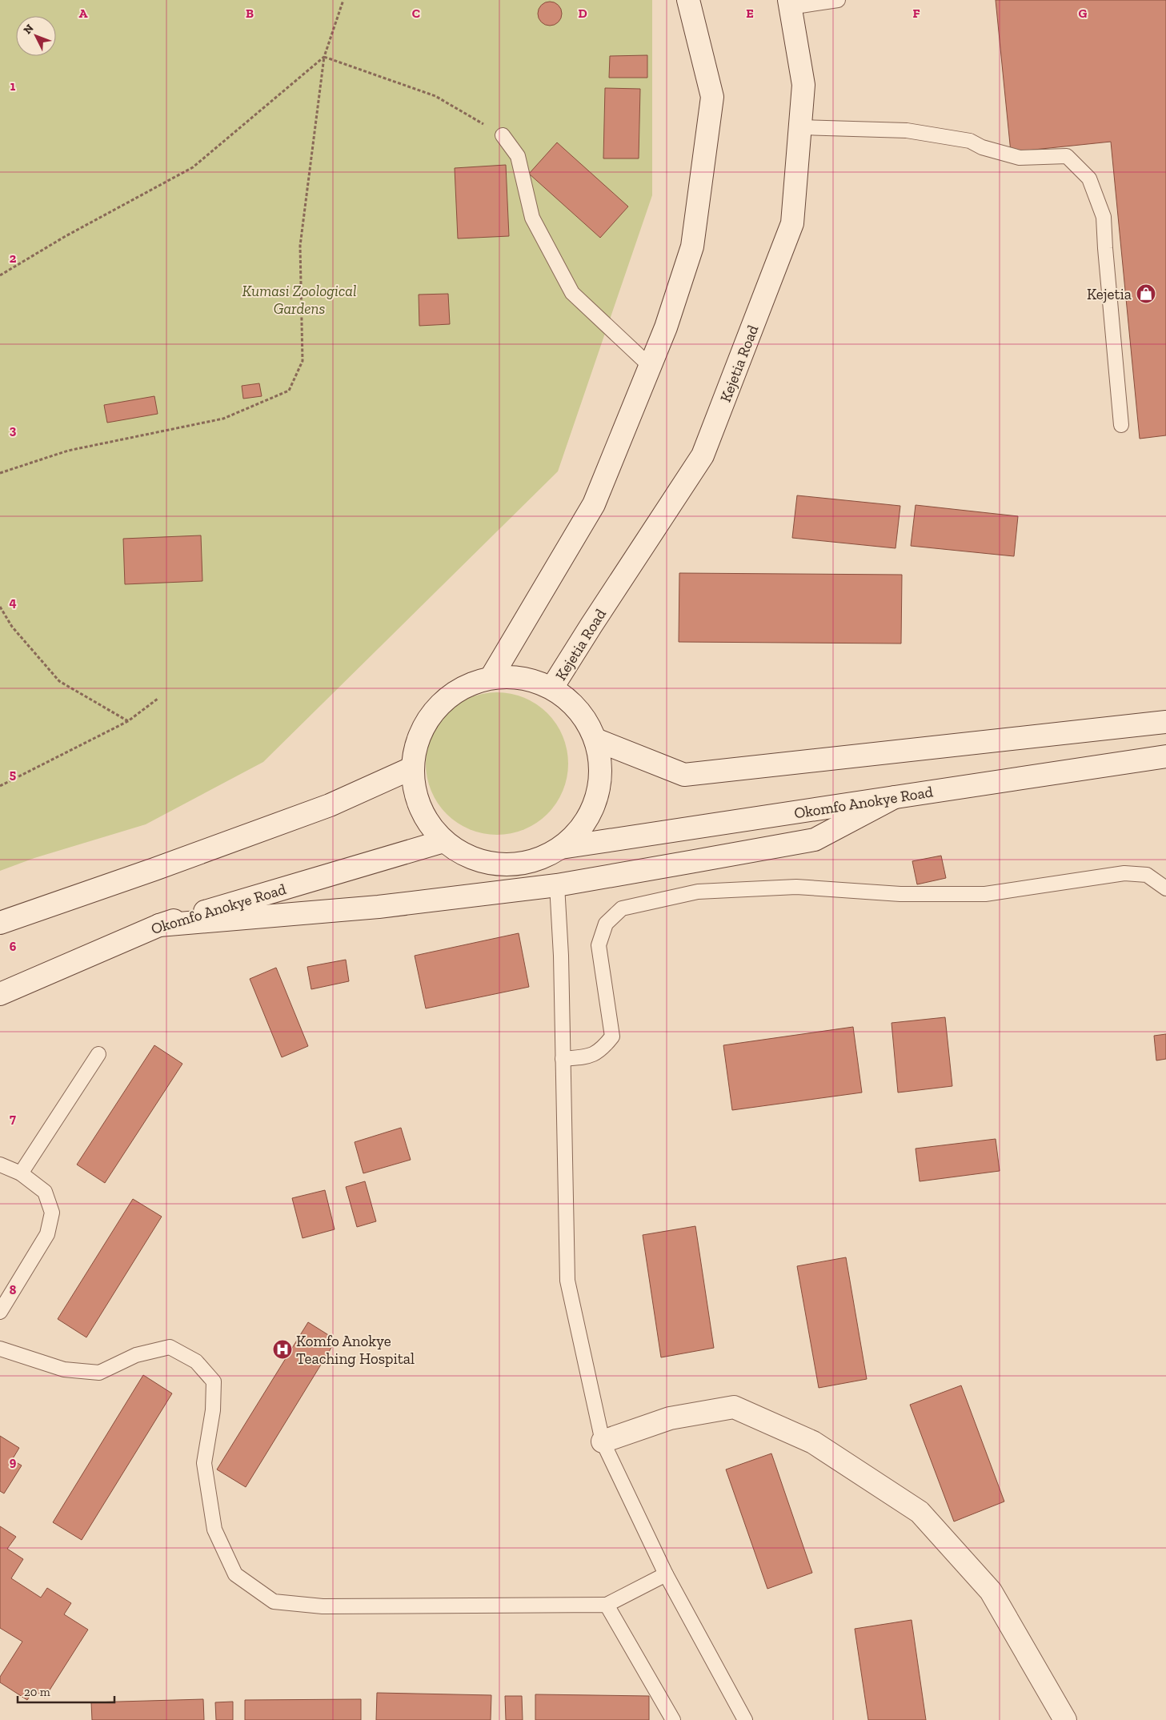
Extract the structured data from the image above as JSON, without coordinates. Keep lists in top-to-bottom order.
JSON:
{
  "streets": {
    "main road": ["Kejetia Road", "Okomfo Anokye Road"]
  },
  "parks": ["Kumasi Zoological Gardens"],
  "places": {
    "shop": ["Kejetia"],
    "hospital": ["Komfo Anokye Teaching Hospital"]
  },
  "scale_bar": "20 m",
  "north": "top left",
  "grid": {
    "columns": [
      "A",
      "B",
      "C",
      "D",
      "E",
      "F",
      "G"
    ],
    "rows": [
      "1",
      "2",
      "3",
      "4",
      "5",
      "6",
      "7",
      "8",
      "9"
    ]
  }
}
